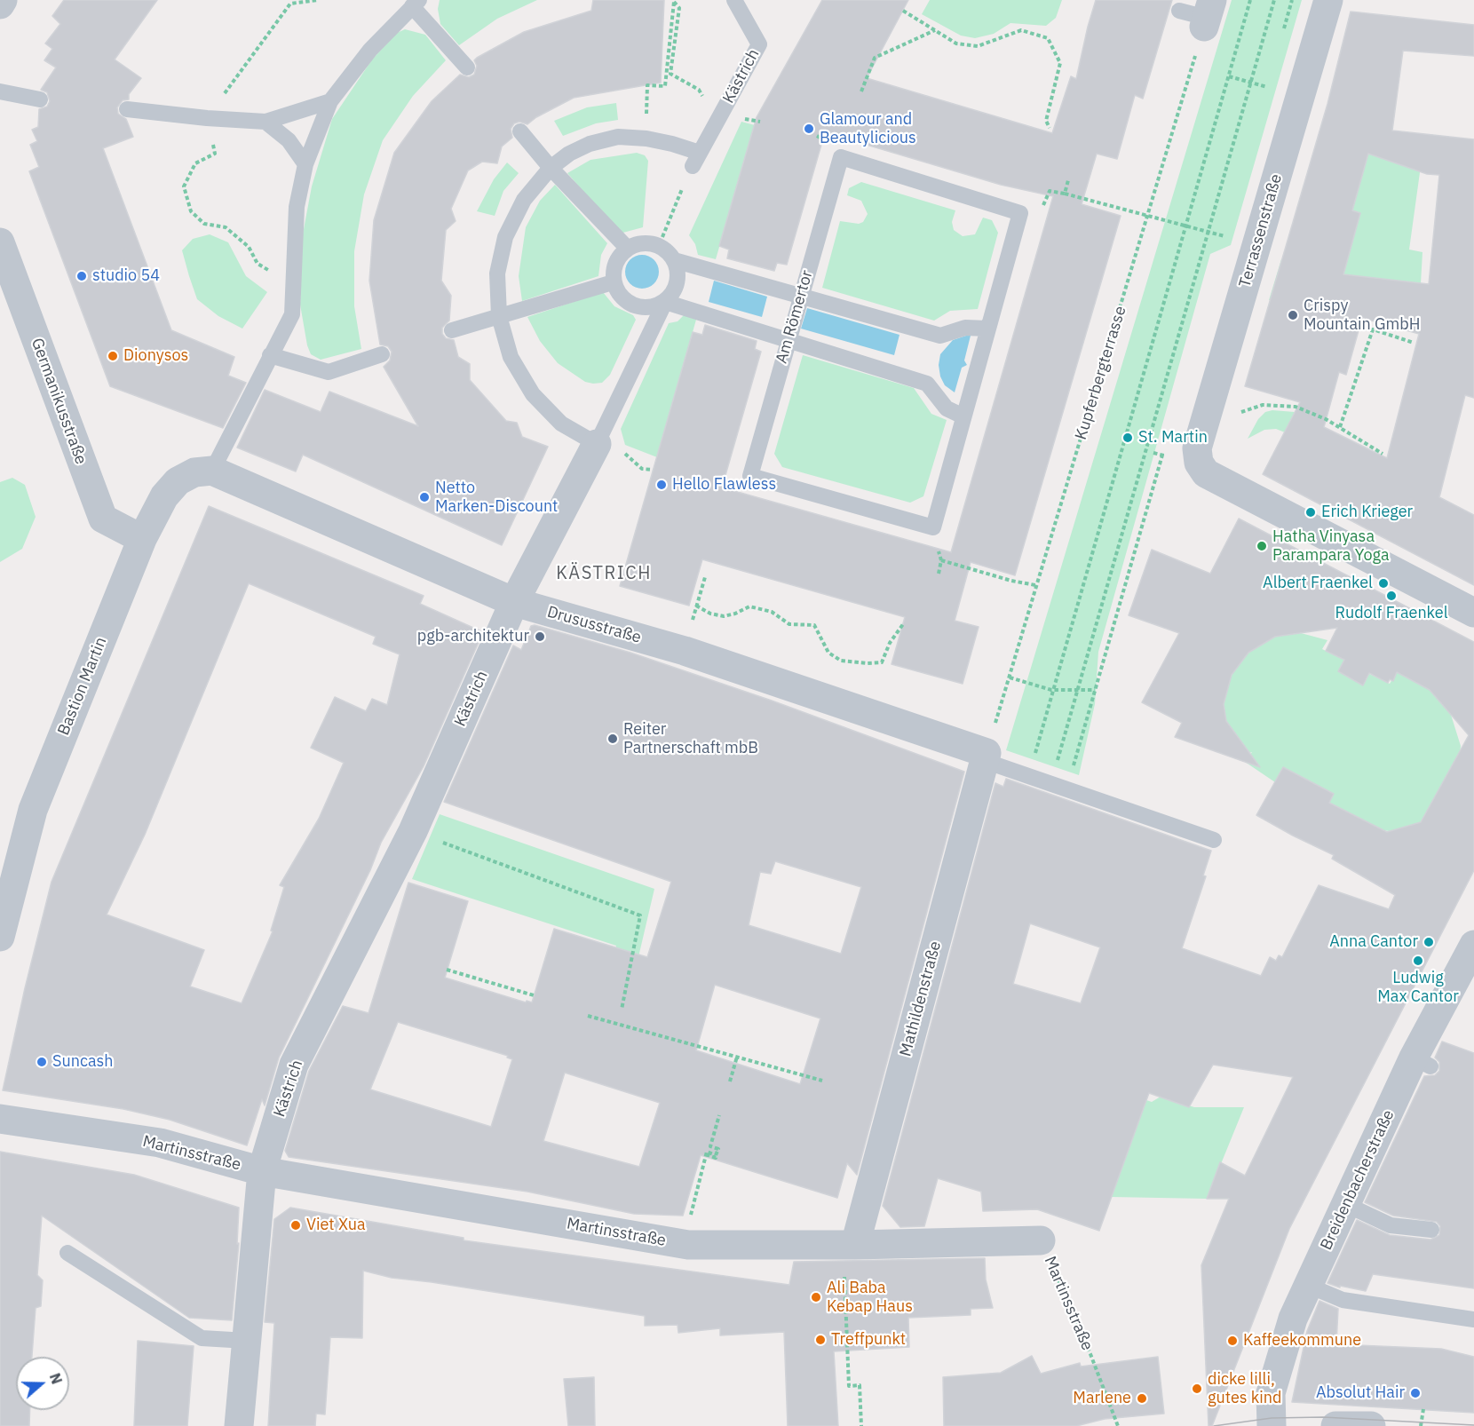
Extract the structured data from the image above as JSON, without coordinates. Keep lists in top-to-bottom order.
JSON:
{
  "streets": {
    "street": [
      "Kästrich",
      "Terrassenstraße",
      "Germanikusstraße",
      "Drususstraße",
      "Bastion Martin",
      "Mathildenstraße",
      "Martinsstraße",
      "Breidenbacherstraße"
    ],
    "lane": ["Am Römertor"],
    "path": ["Kupferbergterrasse"]
  },
  "crossings": [
    ["Kästrich", "Drususstraße"],
    ["Kästrich", "Martinsstraße"],
    ["Kupferbergterrasse", "Drususstraße"],
    ["Kupferbergterrasse", "Mathildenstraße"],
    ["Germanikusstraße", "Bastion Martin"],
    ["Drususstraße", "Bastion Martin"],
    ["Drususstraße", "Mathildenstraße"],
    ["Mathildenstraße", "Martinsstraße"]
  ],
  "districts": ["KÄSTRICH"],
  "places": [
    "Glamour and Beautylicious",
    "studio 54",
    "Crispy Mountain GmbH",
    "Dionysos",
    "St. Martin",
    "Hello Flawless",
    "Netto Marken-Discount",
    "Erich Krieger",
    "Hatha Vinyasa Parampara Yoga",
    "Albert Fraenkel",
    "Rudolf Fraenkel",
    "pgb-architektur",
    "Reiter Partnerschaft mbB",
    "Anna Cantor",
    "Ludwig Max Cantor",
    "Suncash",
    "Viet Xua",
    "Ali Baba Kebap Haus",
    "Treffpunkt",
    "Kaffeekommune",
    "dicke lilli, gutes kind",
    "Absolut Hair",
    "Marlene"
  ],
  "north": "right"
}
